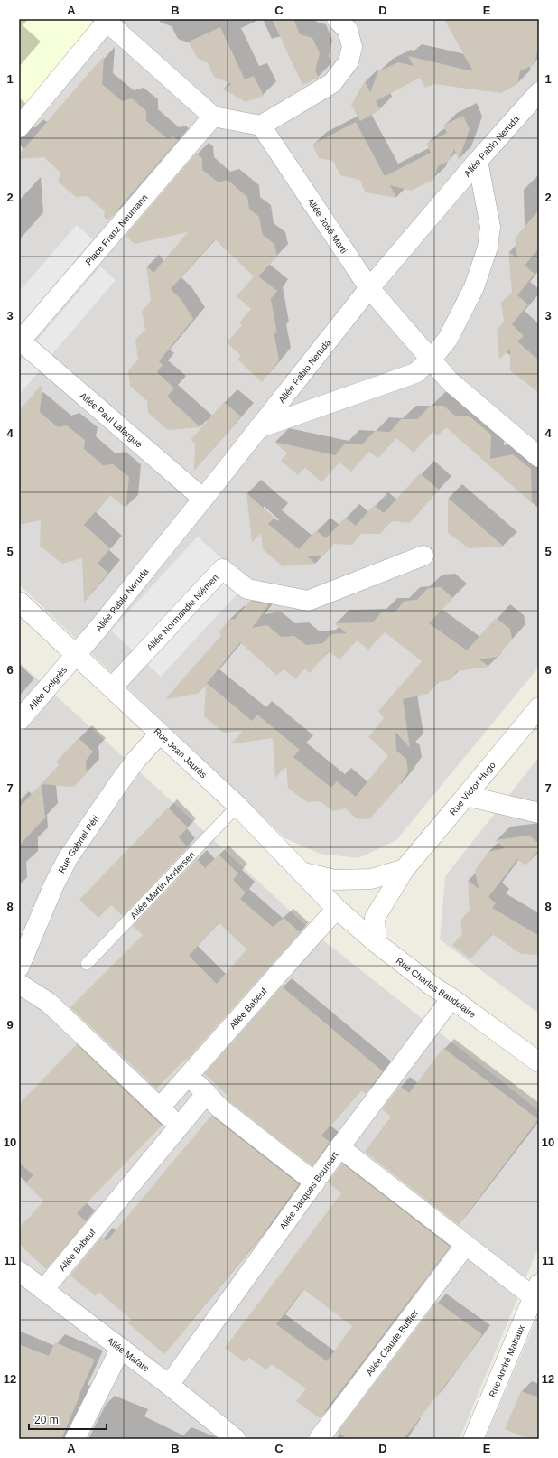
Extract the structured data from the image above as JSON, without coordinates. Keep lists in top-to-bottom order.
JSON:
{
  "streets": {
    "street": [
      "Allée Pablo Neruda",
      "Allée José Marti",
      "Place Franz Neumann",
      "Allée Paul Lafargue",
      "Allée Normandie Niémen",
      "Allée Delgrès",
      "Rue Jean Jaurès",
      "Rue Victor Hugo",
      "Rue Gabriel Péri",
      "Rue Charles Baudelaire",
      "Allée Babeuf",
      "Allée Jacques Bourcart",
      "Allée Claude Buffier",
      "Allée Mafate",
      "Rue André Malraux"
    ],
    "lane": ["Allée Martin Andersen"]
  },
  "crossings": [
    ["Allée Pablo Neruda", "Allée José Marti"],
    ["Allée Pablo Neruda", "Allée Paul Lafargue"],
    ["Allée Pablo Neruda", "Allée Delgrès"],
    ["Allée Pablo Neruda", "Rue Jean Jaurès"],
    ["Place Franz Neumann", "Allée Paul Lafargue"],
    ["Allée Normandie Niémen", "Rue Jean Jaurès"],
    ["Allée Delgrès", "Rue Jean Jaurès"],
    ["Rue Jean Jaurès", "Rue Gabriel Péri"],
    ["Rue Jean Jaurès", "Allée Martin Andersen"],
    ["Rue Jean Jaurès", "Rue Charles Baudelaire"],
    ["Rue Jean Jaurès", "Allée Babeuf"],
    ["Rue Victor Hugo", "Rue Charles Baudelaire"],
    ["Rue Charles Baudelaire", "Allée Babeuf"],
    ["Rue Charles Baudelaire", "Allée Jacques Bourcart"],
    ["Allée Babeuf", "Allée Mafate"],
    ["Allée Jacques Bourcart", "Allée Mafate"]
  ],
  "scale_bar": "20 m",
  "grid": {
    "columns": [
      "A",
      "B",
      "C",
      "D",
      "E"
    ],
    "rows": [
      "1",
      "2",
      "3",
      "4",
      "5",
      "6",
      "7",
      "8",
      "9",
      "10",
      "11",
      "12"
    ]
  }
}
